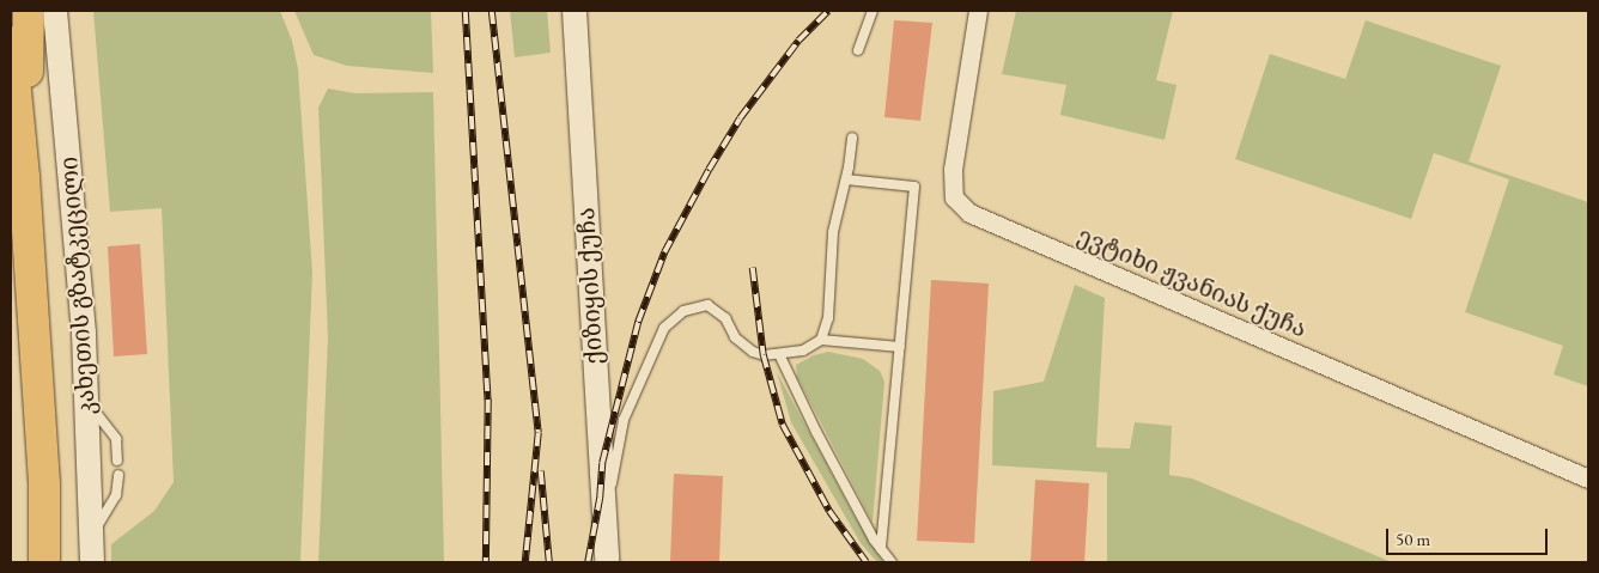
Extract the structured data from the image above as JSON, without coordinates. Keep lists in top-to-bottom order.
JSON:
{
  "streets": {
    "highway": ["კახეთის გზატკეცილი"],
    "street": ["ევტიხი ჟვანიას ქუჩა", "ქიზიყის ქუჩა"]
  },
  "scale_bar": "50 m"
}
